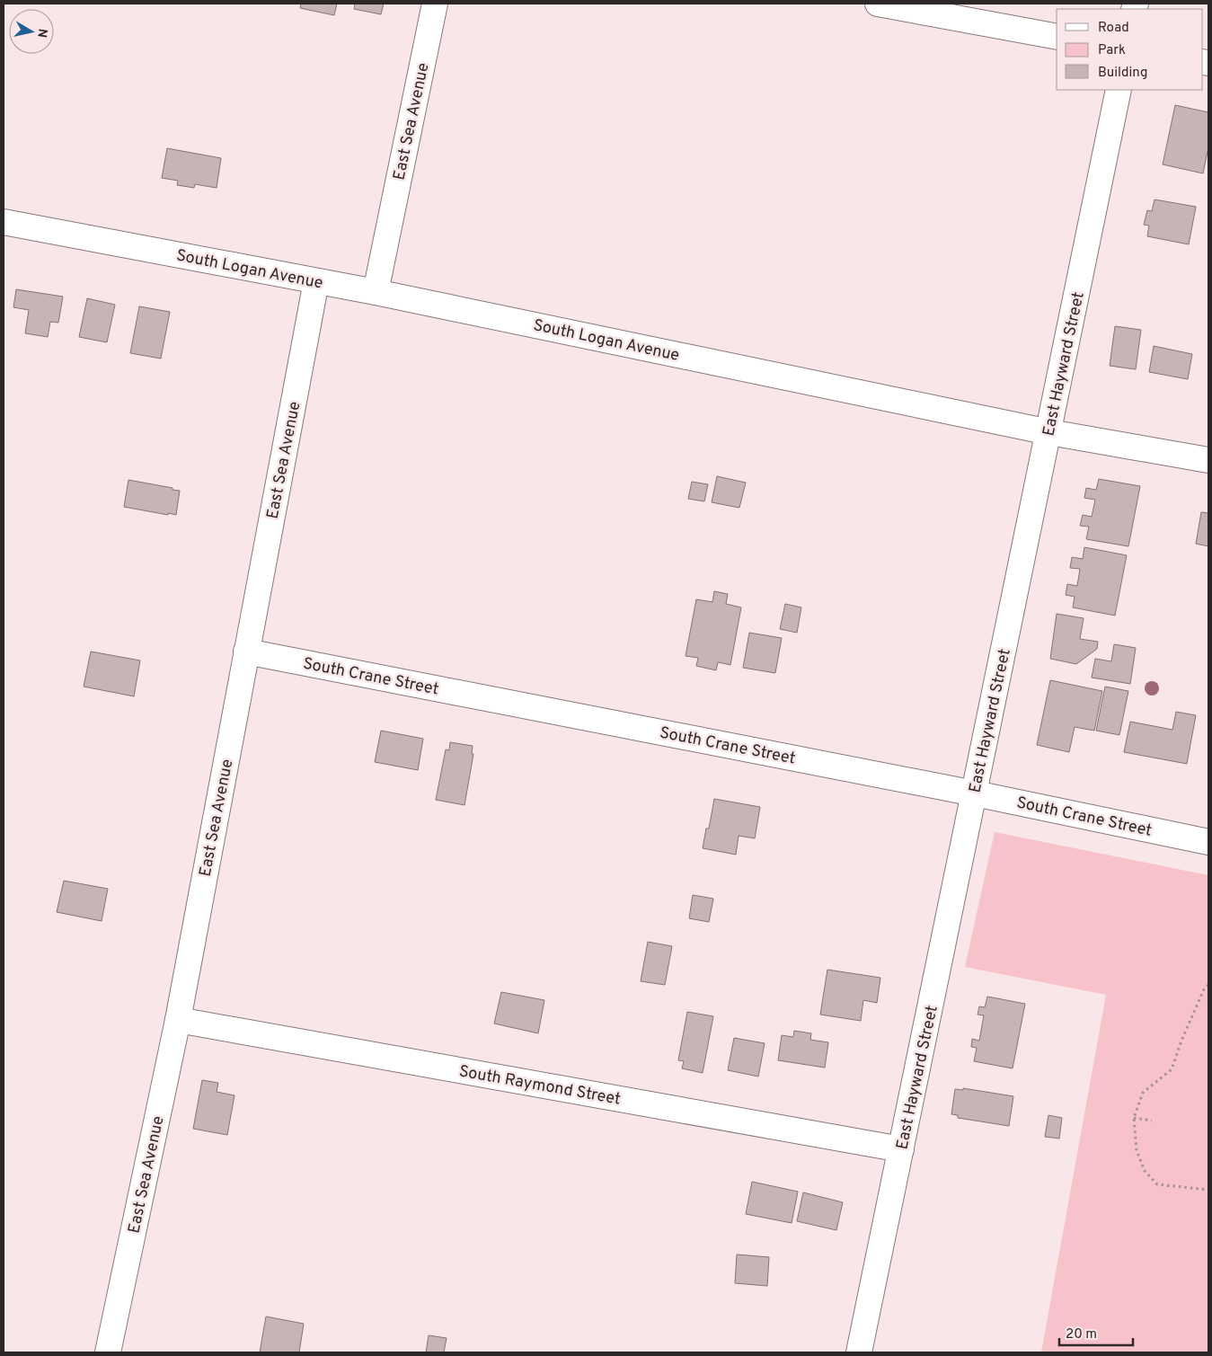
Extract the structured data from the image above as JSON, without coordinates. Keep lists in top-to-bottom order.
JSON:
{
  "streets": {
    "street": [
      "East Sea Avenue",
      "South Logan Avenue",
      "East Hayward Street",
      "South Crane Street",
      "South Raymond Street"
    ]
  },
  "crossings": [
    ["East Sea Avenue", "South Logan Avenue"],
    ["East Sea Avenue", "South Crane Street"],
    ["East Sea Avenue", "South Raymond Street"],
    ["South Logan Avenue", "East Hayward Street"],
    ["East Hayward Street", "South Crane Street"],
    ["East Hayward Street", "South Raymond Street"]
  ],
  "legend": ["Road", "Park", "Building"],
  "scale_bar": "20 m",
  "north": "right"
}
